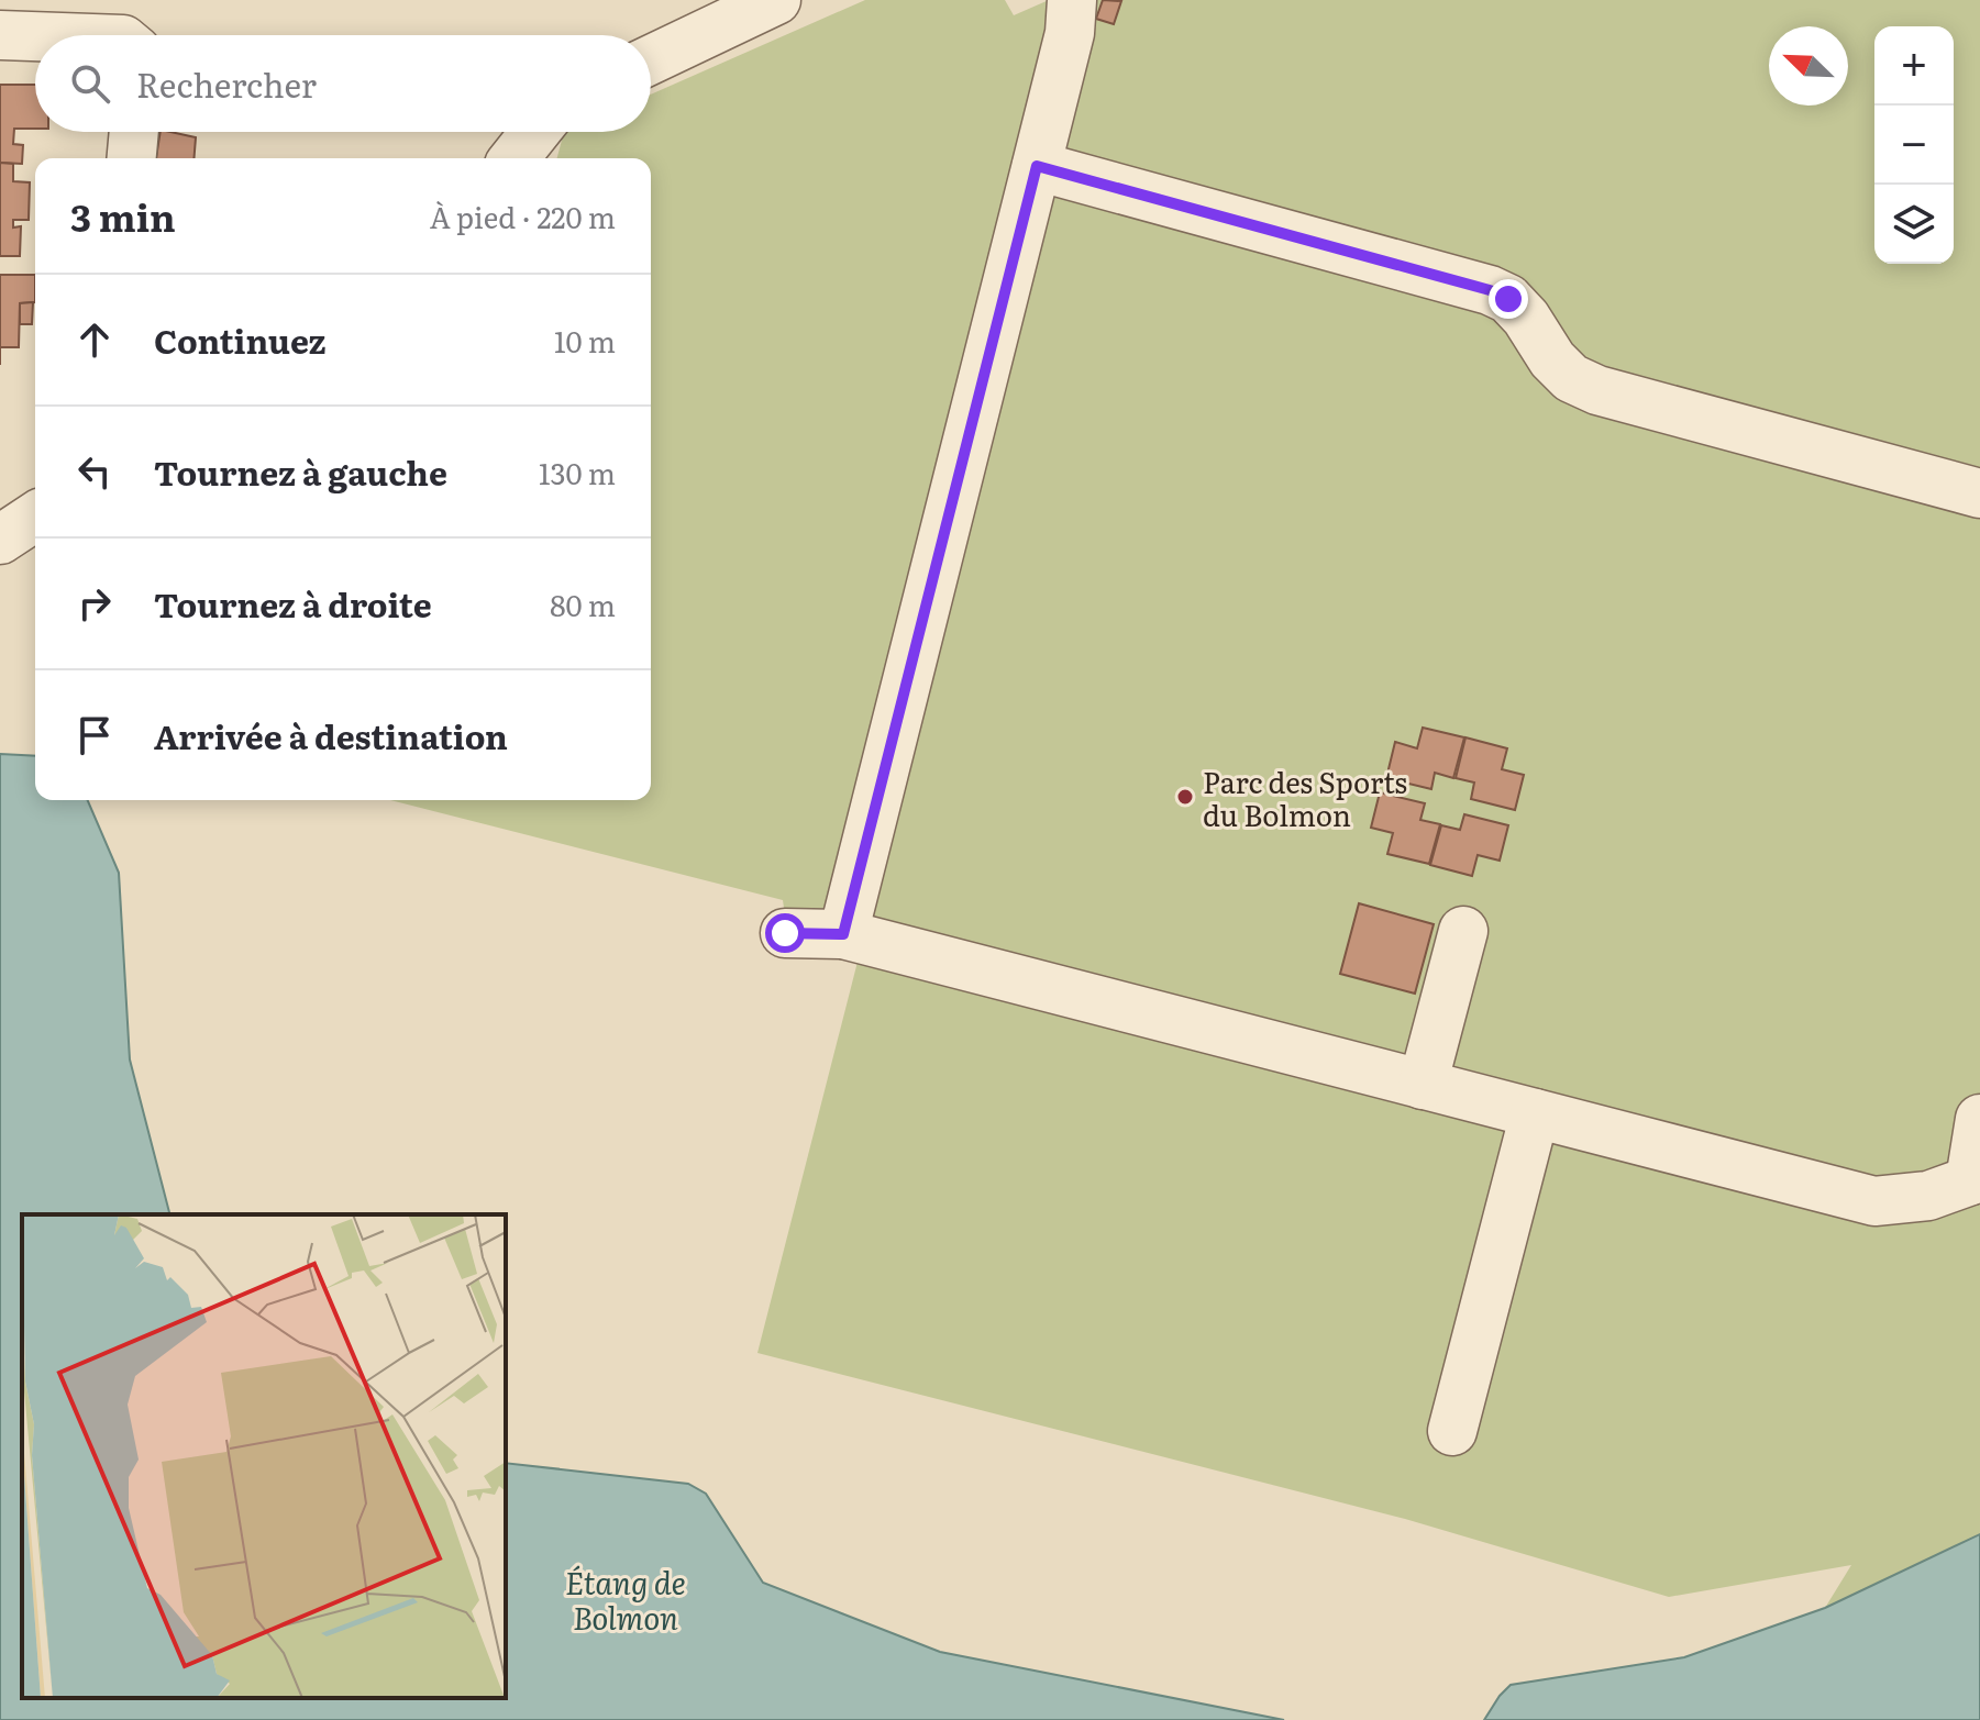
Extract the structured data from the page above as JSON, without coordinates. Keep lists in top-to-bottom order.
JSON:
{
  "water": ["Étang de Bolmon"],
  "places": ["Parc des Sports du Bolmon"],
  "north": "top left",
  "page": {
    "map_buttons": ["+", "−"],
    "search": "Rechercher",
    "heading": ["3 min", "À pied · 220 m"],
    "list": [
      ["Continuez", "10 m"],
      ["Tournez à gauche", "130 m"],
      ["Tournez à droite", "80 m"],
      "Arrivée à destination"
    ]
  }
}
